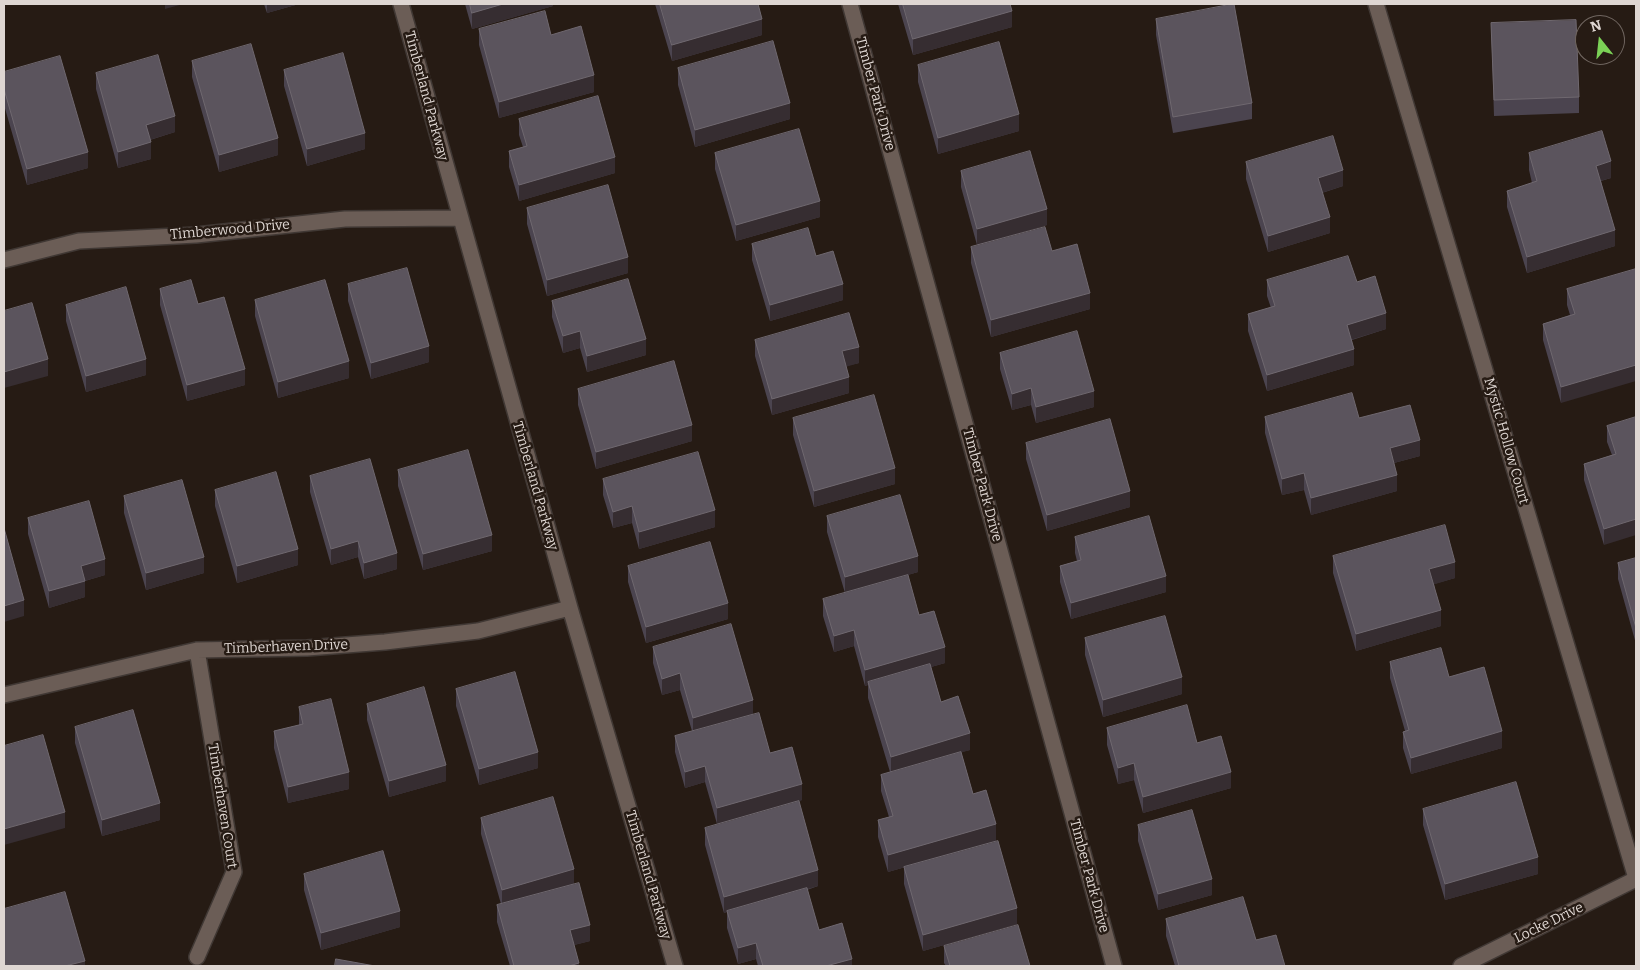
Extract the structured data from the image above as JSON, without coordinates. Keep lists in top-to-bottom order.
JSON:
{
  "streets": {
    "street": [
      "Timber Park Drive",
      "Timberland Parkway",
      "Timberwood Drive",
      "Mystic Hollow Court",
      "Timberhaven Drive",
      "Timberhaven Court",
      "Locke Drive"
    ]
  },
  "crossings": [
    ["Timberland Parkway", "Timberwood Drive"],
    ["Timberland Parkway", "Timberhaven Drive"],
    ["Mystic Hollow Court", "Locke Drive"],
    ["Timberhaven Drive", "Timberhaven Court"]
  ],
  "north": "top"
}
